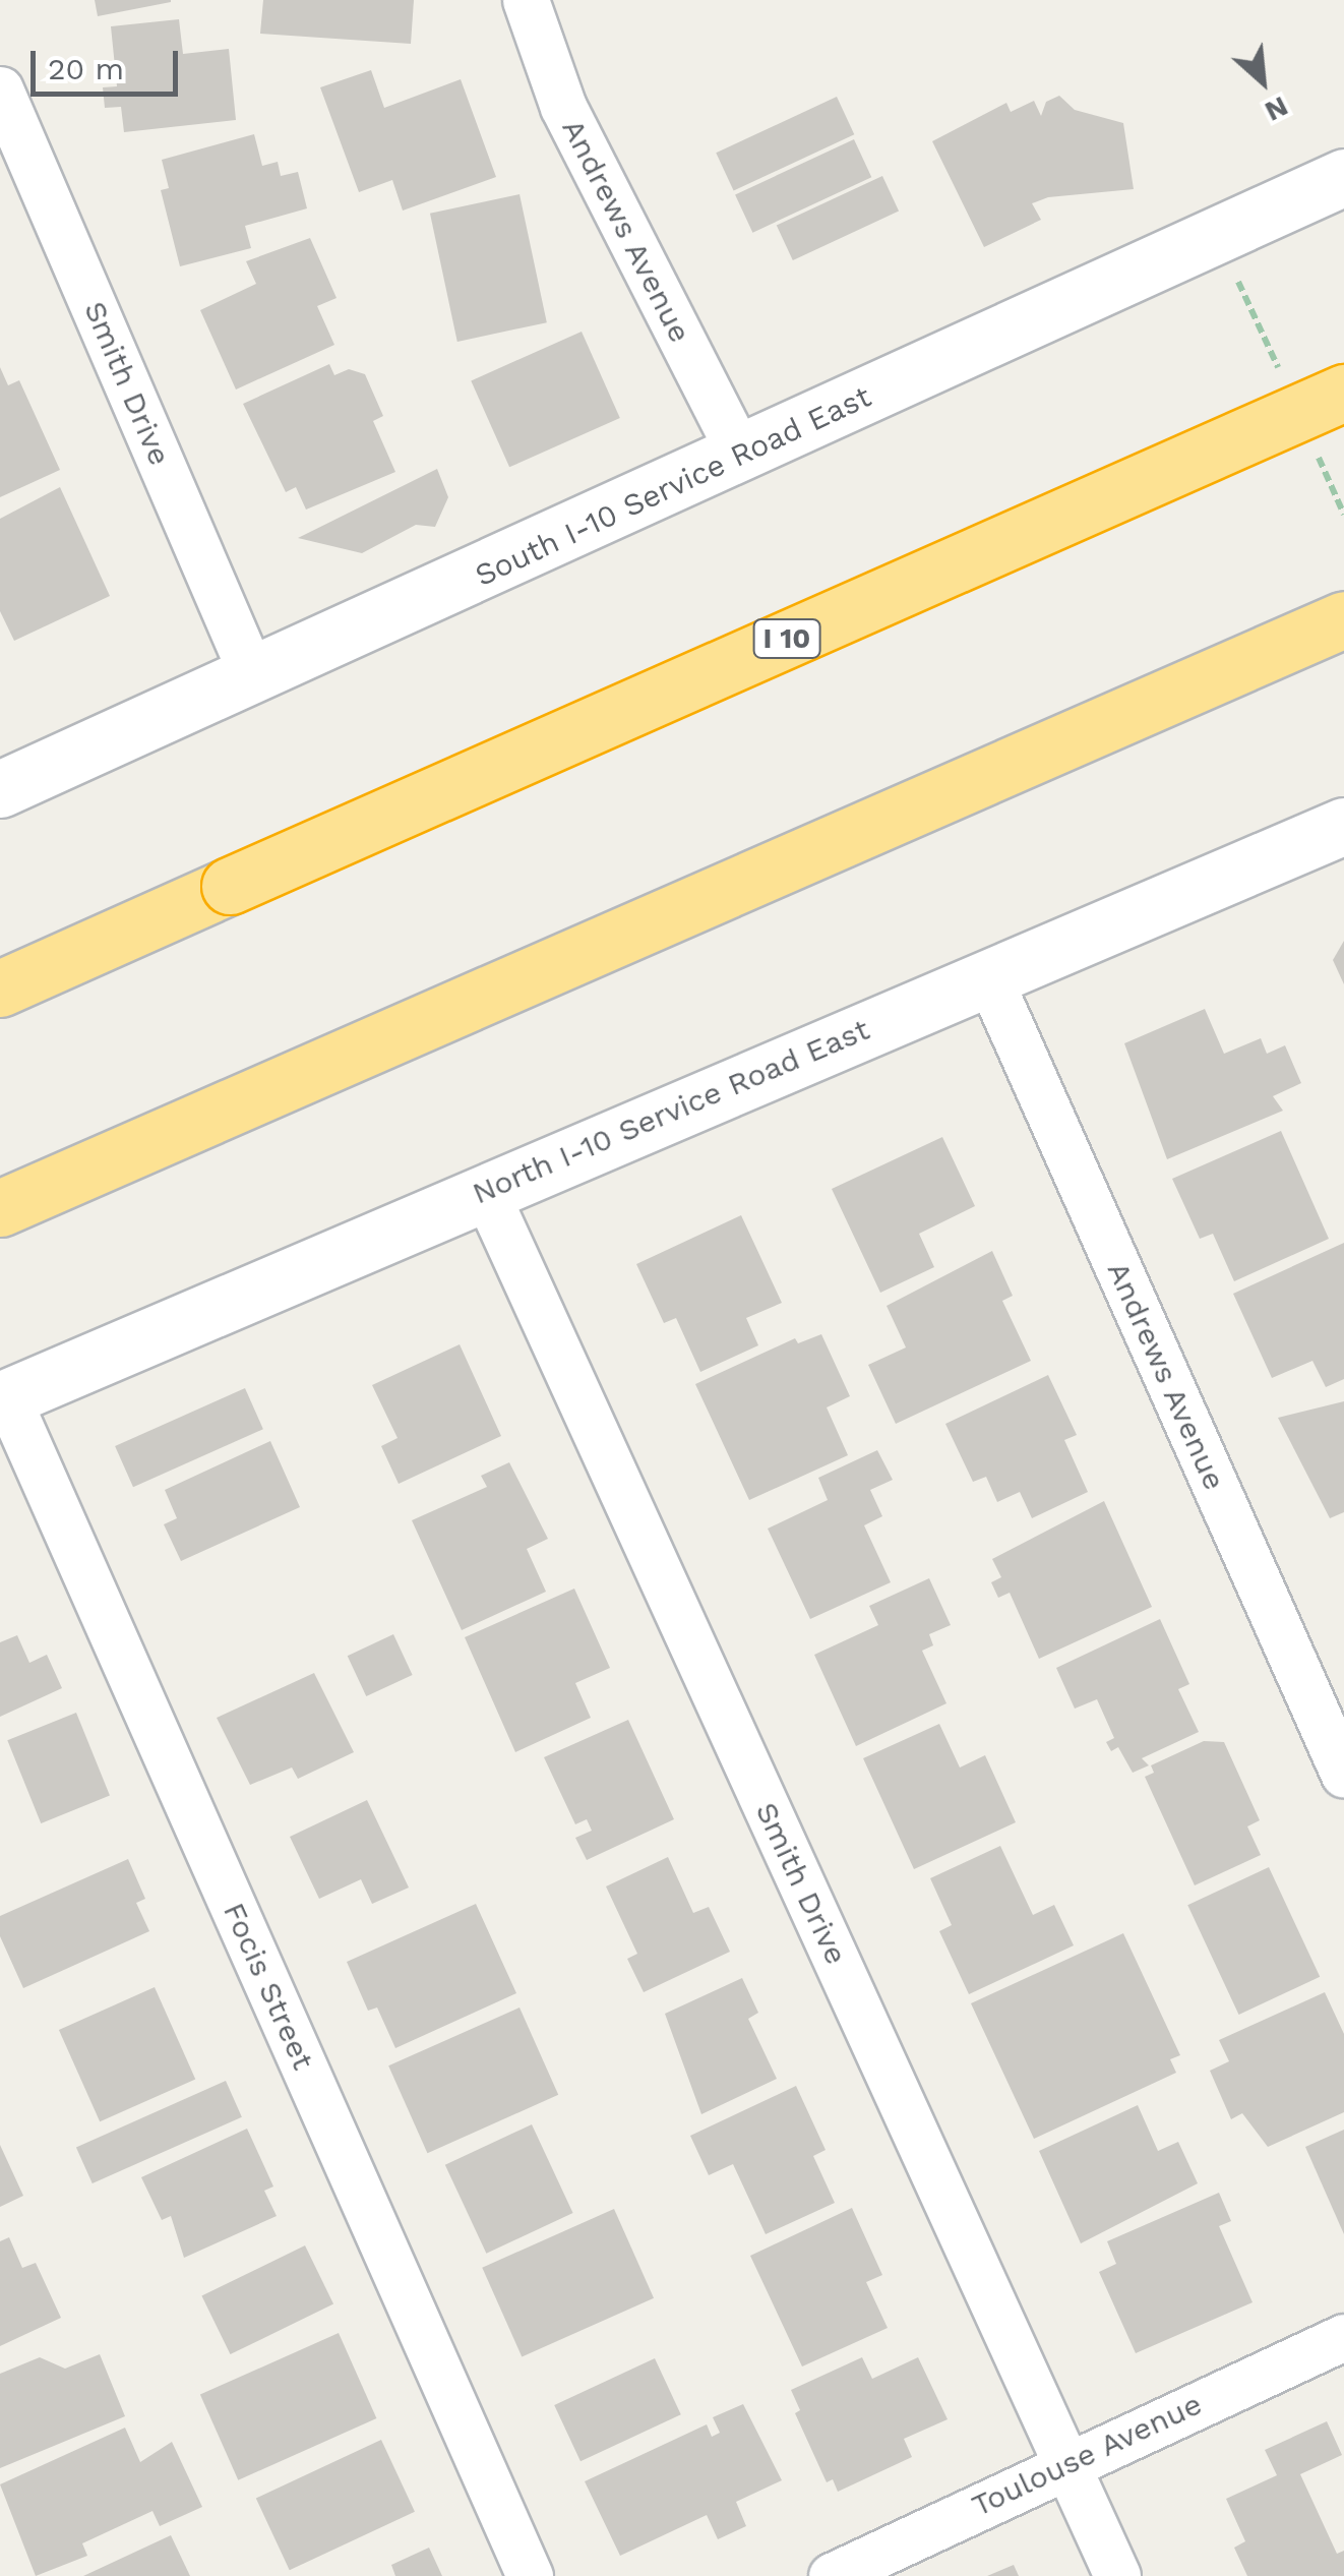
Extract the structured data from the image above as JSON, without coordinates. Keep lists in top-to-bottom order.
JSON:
{
  "streets": {
    "highway": ["I 10"],
    "street": [
      "Andrews Avenue",
      "Smith Drive",
      "South I-10 Service Road East",
      "North I-10 Service Road East",
      "Focis Street",
      "Toulouse Avenue"
    ]
  },
  "crossings": [
    ["Andrews Avenue", "South I-10 Service Road East"],
    ["Andrews Avenue", "North I-10 Service Road East"],
    ["Smith Drive", "South I-10 Service Road East"],
    ["Smith Drive", "North I-10 Service Road East"],
    ["Smith Drive", "Toulouse Avenue"],
    ["North I-10 Service Road East", "Focis Street"]
  ],
  "scale_bar": "20 m",
  "north": "bottom right"
}
